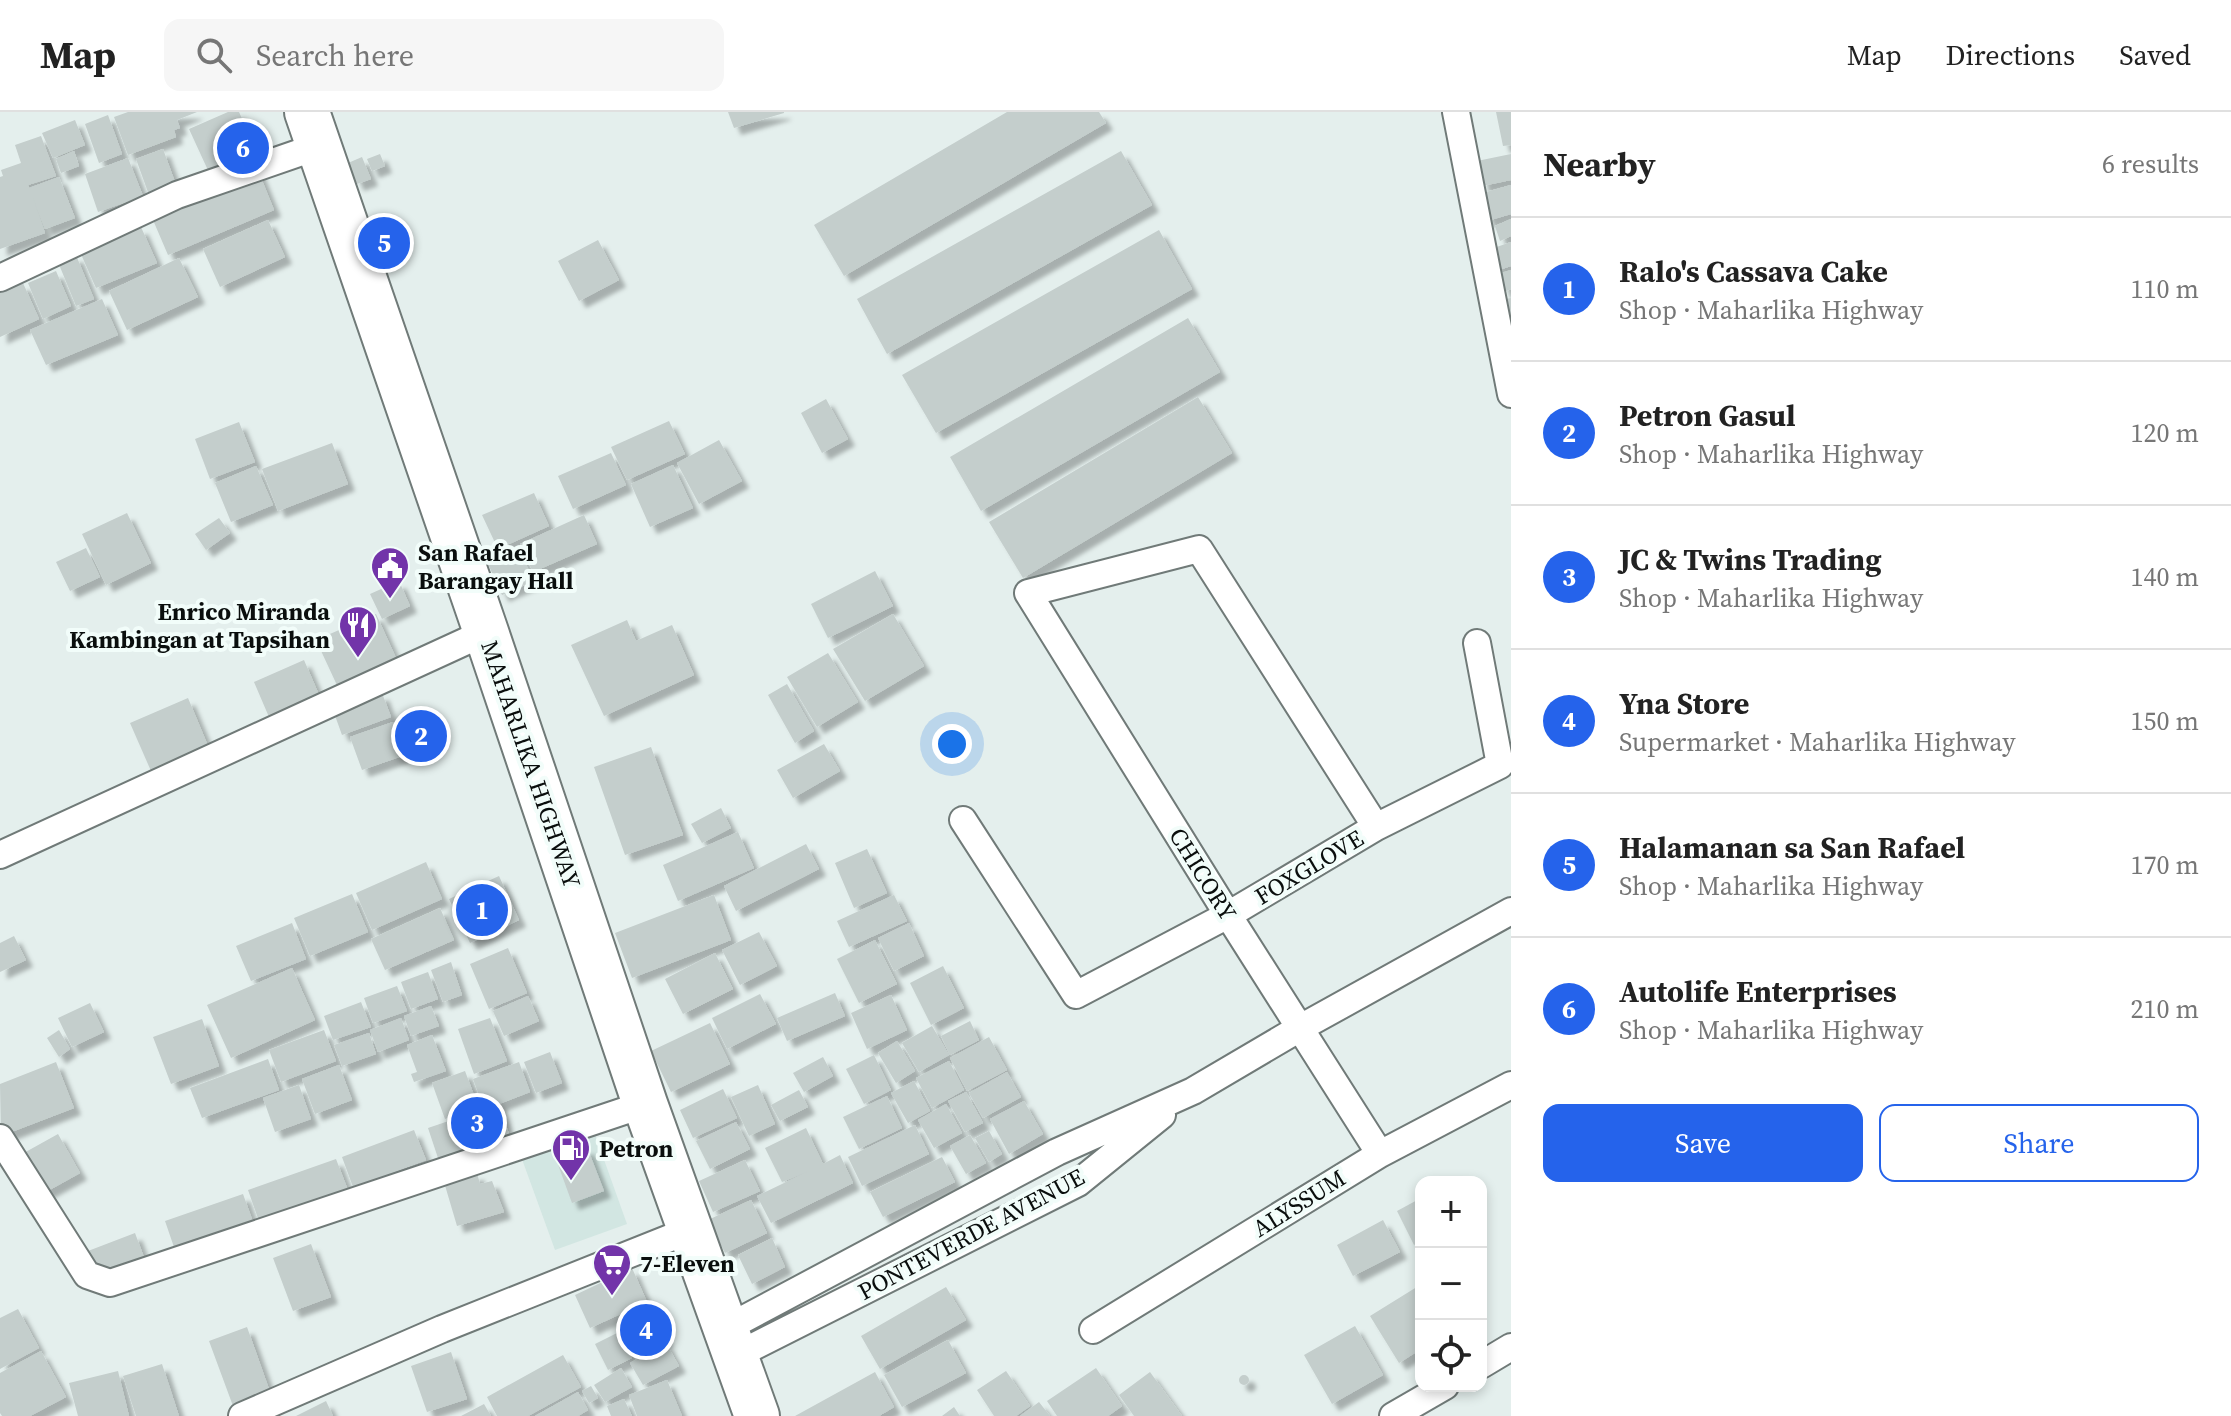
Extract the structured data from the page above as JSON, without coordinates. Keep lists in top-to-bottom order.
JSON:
{
  "streets": {
    "highway": ["MAHARLIKA HIGHWAY"],
    "street": [
      "FOXGLOVE",
      "CHICORY",
      "ALYSSUM",
      "PONTEVERDE AVENUE"
    ]
  },
  "crossings": [
    ["MAHARLIKA HIGHWAY", "PONTEVERDE AVENUE"],
    ["FOXGLOVE", "CHICORY"],
    ["CHICORY", "ALYSSUM"],
    ["CHICORY", "PONTEVERDE AVENUE"]
  ],
  "places": {
    "public building": ["San Rafael Barangay Hall"],
    "restaurant": ["Enrico Miranda Kambingan at Tapsihan"],
    "fuel station": ["Petron"],
    "supermarket": ["7-Eleven"]
  },
  "page": {
    "header": "Map",
    "search": "Search here",
    "nav": ["Map", "Directions", "Saved"],
    "heading": ["Nearby", "6 results"],
    "pins": [
      "6",
      "5",
      "2",
      "1",
      "3",
      "4"
    ],
    "list": [
      {
        "mark": "1",
        "name": "Ralo's Cassava Cake",
        "note": "Shop · Maharlika Highway",
        "value": "110 m"
      },
      {
        "mark": "2",
        "name": "Petron Gasul",
        "note": "Shop · Maharlika Highway",
        "value": "120 m"
      },
      {
        "mark": "3",
        "name": "JC & Twins Trading",
        "note": "Shop · Maharlika Highway",
        "value": "140 m"
      },
      {
        "mark": "4",
        "name": "Yna Store",
        "note": "Supermarket · Maharlika Highway",
        "value": "150 m"
      },
      {
        "mark": "5",
        "name": "Halamanan sa San Rafael",
        "note": "Shop · Maharlika Highway",
        "value": "170 m"
      },
      {
        "mark": "6",
        "name": "Autolife Enterprises",
        "note": "Shop · Maharlika Highway",
        "value": "210 m"
      }
    ],
    "buttons": ["Save", "Share"],
    "map_buttons": ["+", "−"]
  }
}
